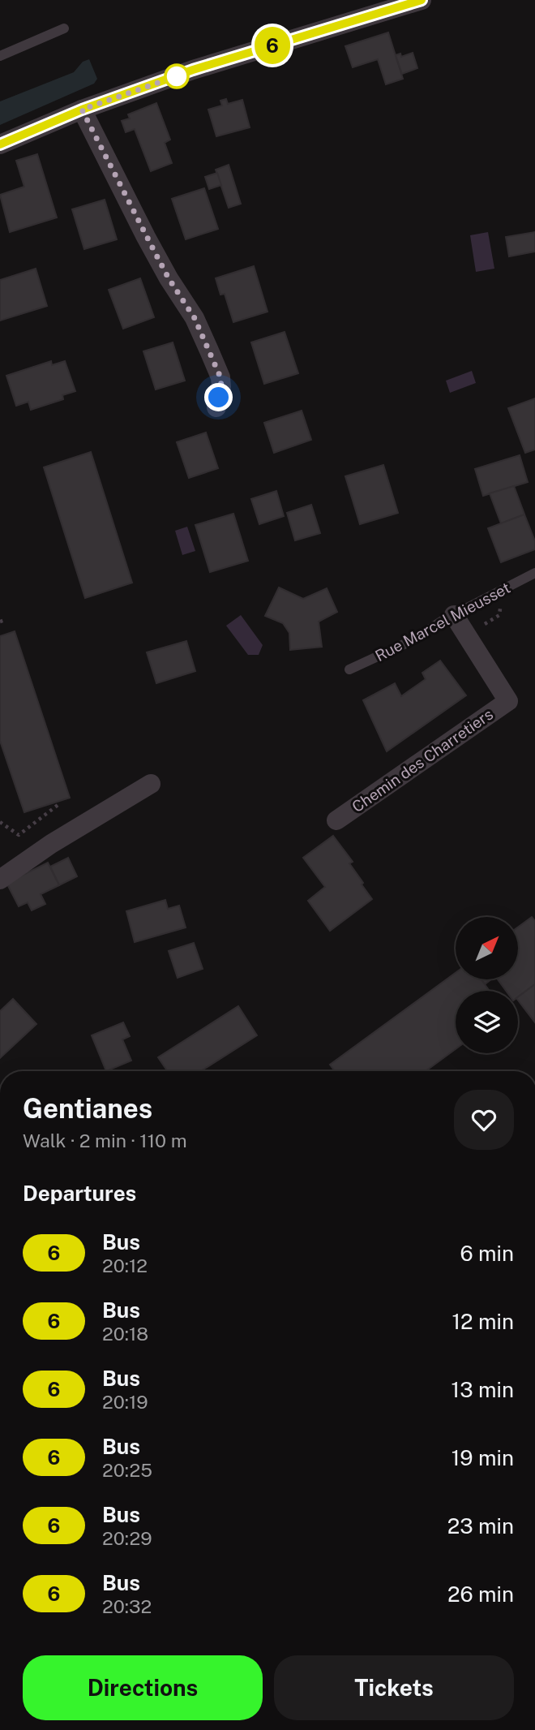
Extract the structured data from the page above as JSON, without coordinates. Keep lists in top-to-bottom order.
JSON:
{
  "streets": {
    "street": ["Chemin des Charretiers"],
    "lane": ["Rue Marcel Mieusset"]
  },
  "crossings": [
    ["Rue Marcel Mieusset", "Chemin des Charretiers"]
  ],
  "lines": ["bus line 6"],
  "north": "top right",
  "page": {
    "on_map": "6",
    "heading": [
      ["Gentianes", "Walk · 2 min · 110 m"],
      "Departures"
    ],
    "list": [
      {
        "mark": "6",
        "name": "Bus",
        "note": "20:12",
        "value": "6 min"
      },
      {
        "mark": "6",
        "name": "Bus",
        "note": "20:18",
        "value": "12 min"
      },
      {
        "mark": "6",
        "name": "Bus",
        "note": "20:19",
        "value": "13 min"
      },
      {
        "mark": "6",
        "name": "Bus",
        "note": "20:25",
        "value": "19 min"
      },
      {
        "mark": "6",
        "name": "Bus",
        "note": "20:29",
        "value": "23 min"
      },
      {
        "mark": "6",
        "name": "Bus",
        "note": "20:32",
        "value": "26 min"
      }
    ],
    "buttons": ["Directions", "Tickets"]
  }
}
